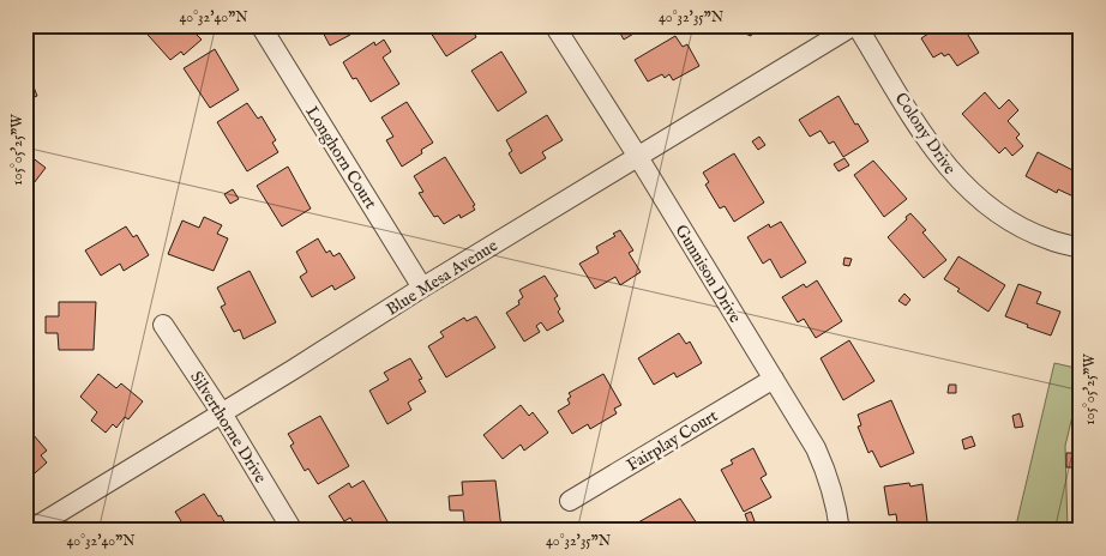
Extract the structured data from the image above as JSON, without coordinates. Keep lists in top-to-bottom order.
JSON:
{
  "streets": {
    "street": [
      "Colony Drive",
      "Longhorn Court",
      "Gunnison Drive",
      "Blue Mesa Avenue",
      "Silverthorne Drive",
      "Fairplay Court"
    ]
  },
  "crossings": [
    ["Colony Drive", "Blue Mesa Avenue"],
    ["Longhorn Court", "Blue Mesa Avenue"],
    ["Gunnison Drive", "Blue Mesa Avenue"],
    ["Gunnison Drive", "Fairplay Court"],
    ["Blue Mesa Avenue", "Silverthorne Drive"]
  ],
  "coordinates": ["40°32'40\"N", "40°32'35\"N", "105°05'25\"W"]
}
